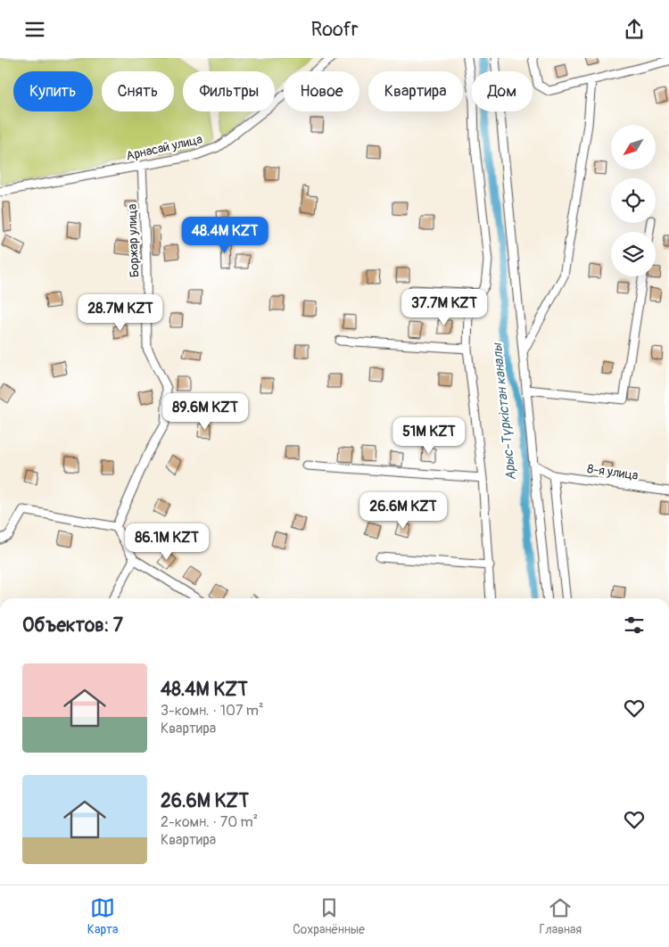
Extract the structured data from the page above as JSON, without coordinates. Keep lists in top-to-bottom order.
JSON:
{
  "streets": {
    "street": ["Арнасай улица", "Боржар улица", "8-я улица"]
  },
  "crossings": [
    ["Арнасай улица", "Боржар улица"]
  ],
  "water": ["Арыс-Түркістан каналы"],
  "north": "bottom left",
  "page": {
    "header": "Roofr",
    "chip": [
      "Купить",
      "Снять",
      "Фильтры",
      "Новое",
      "Квартира",
      "Дом"
    ],
    "price": [
      "48.4M KZT",
      "37.7M KZT",
      "28.7M KZT",
      "89.6M KZT",
      "51M KZT",
      "26.6M KZT",
      "86.1M KZT"
    ],
    "heading": "Объектов: 7",
    "list": [
      {
        "name": "48.4M KZT",
        "note": "3-комн. · 107 m² · Квартира"
      },
      {
        "name": "26.6M KZT",
        "note": "2-комн. · 70 m² · Квартира"
      }
    ],
    "tabs": ["Карта", "Сохранённые", "Главная"]
  }
}
